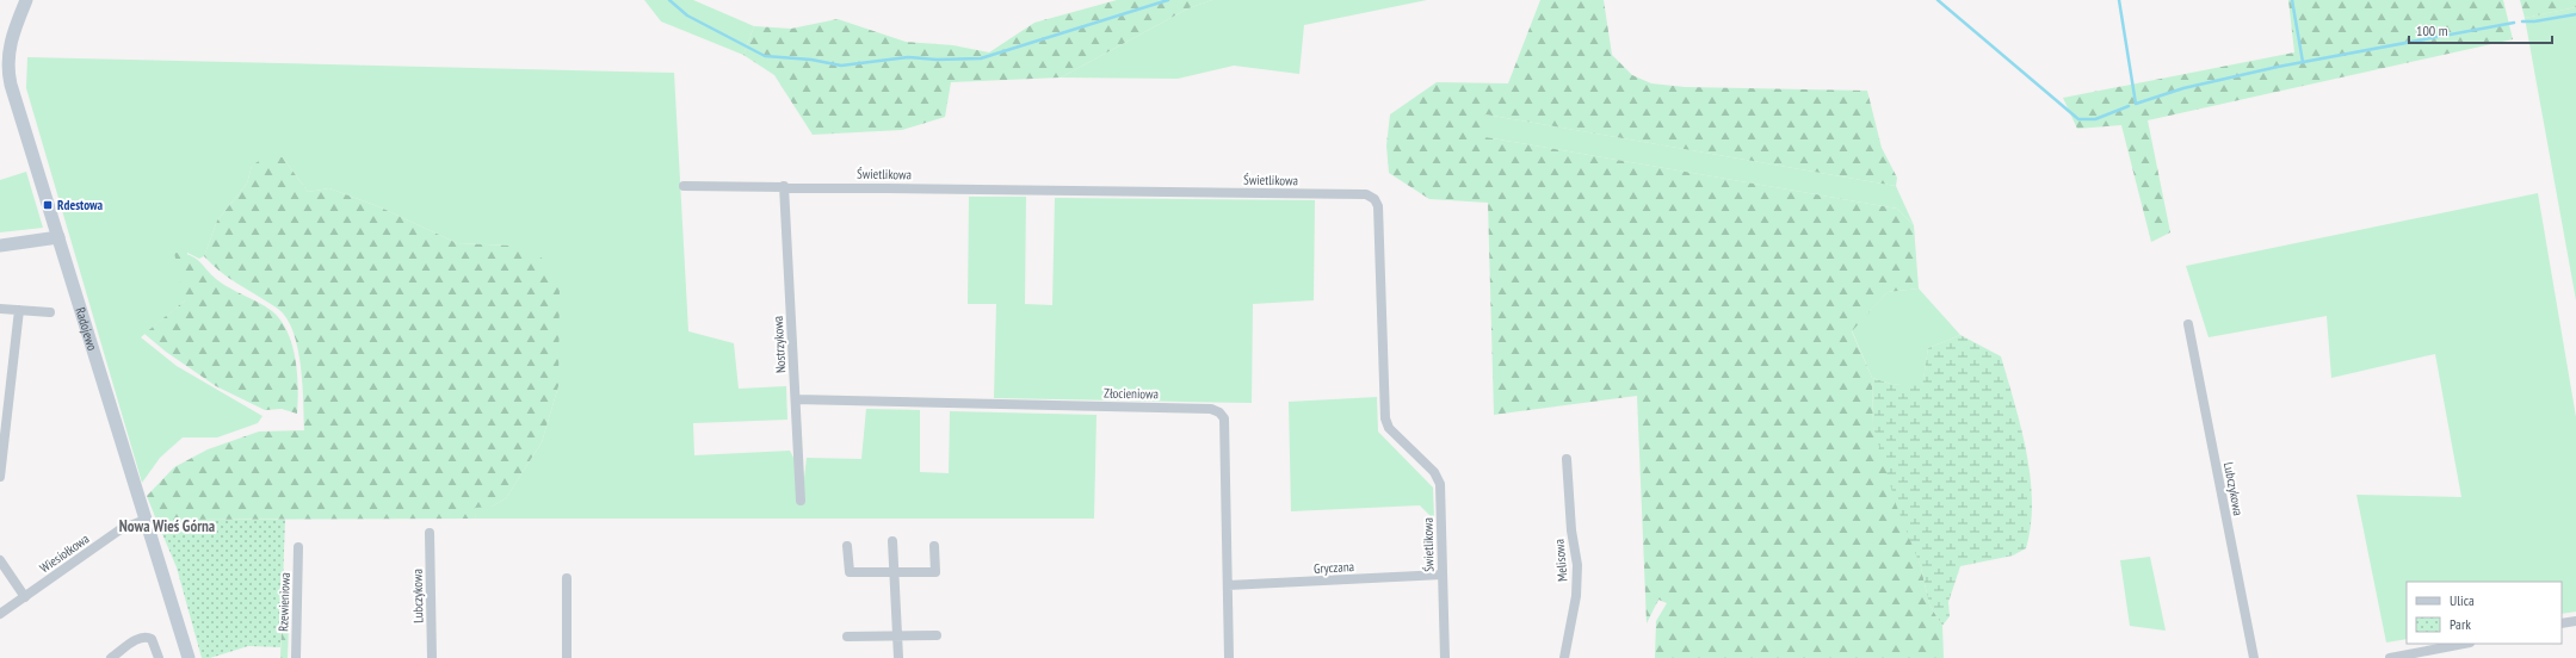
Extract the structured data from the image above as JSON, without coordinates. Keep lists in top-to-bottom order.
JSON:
{
  "streets": {
    "street": [
      "Świetlikowa",
      "Radojewo",
      "Nostrzykowa",
      "Złocieniowa",
      "Lubczykowa",
      "Wiesiołkowa",
      "Melisowa",
      "Gryczana",
      "Rzewieniowa"
    ]
  },
  "crossings": [
    ["Świetlikowa", "Nostrzykowa"],
    ["Świetlikowa", "Gryczana"],
    ["Radojewo", "Wiesiołkowa"],
    ["Nostrzykowa", "Złocieniowa"],
    ["Złocieniowa", "Gryczana"]
  ],
  "districts": ["Nowa Wieś Górna"],
  "places": {
    "transit": ["Rdestowa"]
  },
  "legend": ["Ulica", "Park"],
  "scale_bar": "100 m"
}
